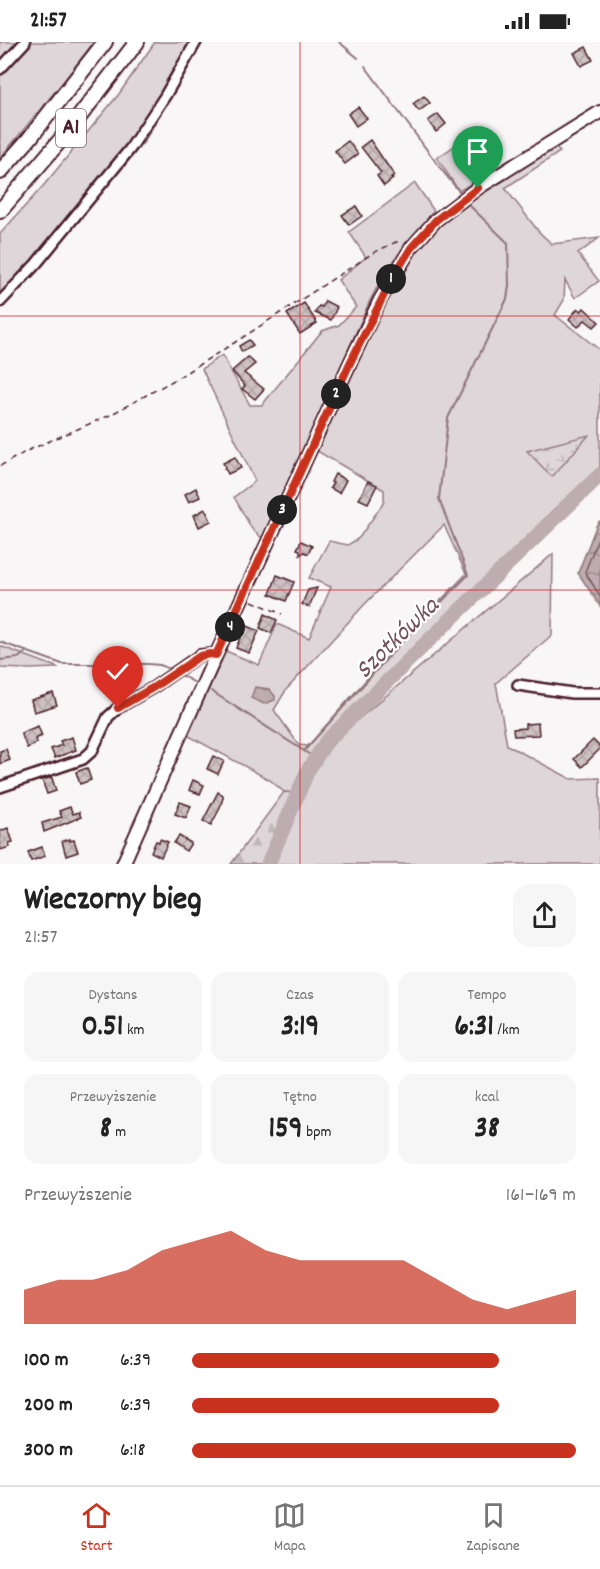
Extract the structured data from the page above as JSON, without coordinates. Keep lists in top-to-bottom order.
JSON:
{
  "streets": {
    "highway": ["A1"]
  },
  "water": ["Szotkówka"],
  "page": {
    "status": "21:57",
    "pins": [
      "1",
      "2",
      "3",
      "4"
    ],
    "heading": ["Wieczorny bieg", "21:57"],
    "stats": [
      ["Dystans", "0.51 km"],
      ["Czas", "3:19"],
      ["Tempo", "6:31 /km"],
      ["Przewyższenie", "8 m"],
      ["Tętno", "159 bpm"],
      ["kcal", "38"]
    ],
    "chart": ["Przewyższenie", "161–169 m"],
    "list": [
      {
        "name": "100 m",
        "note": "6:39"
      },
      {
        "name": "200 m",
        "note": "6:39"
      },
      {
        "name": "300 m",
        "note": "6:18"
      }
    ],
    "tabs": ["Start", "Mapa", "Zapisane"]
  }
}
